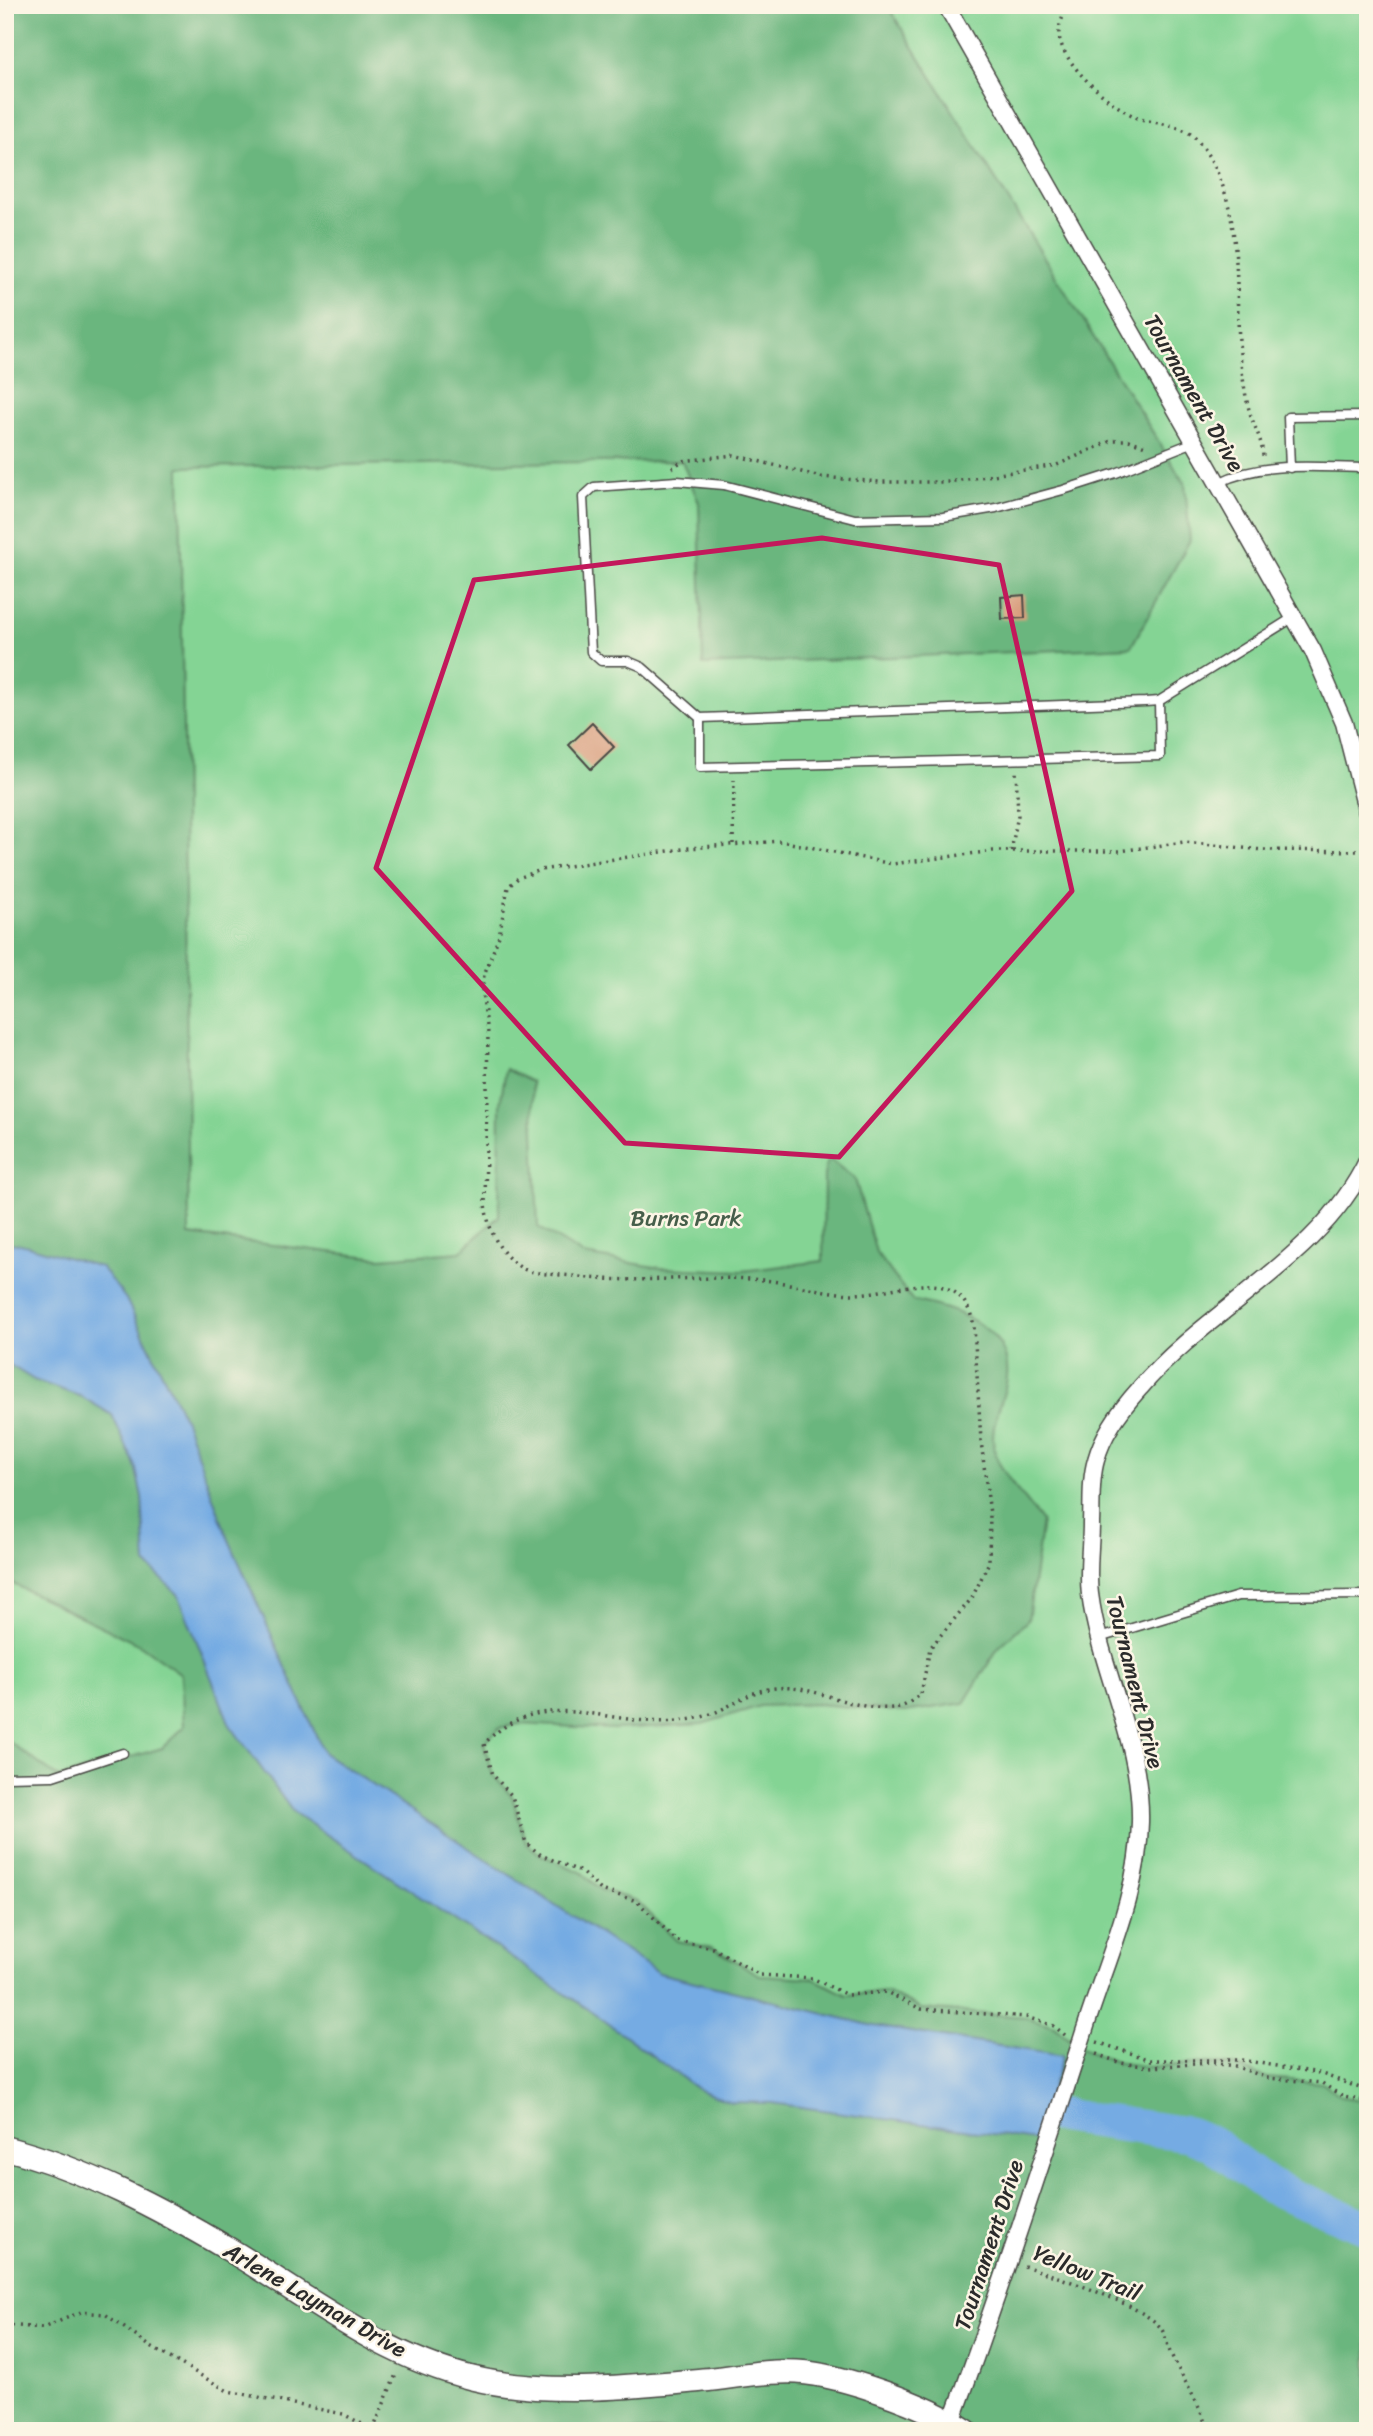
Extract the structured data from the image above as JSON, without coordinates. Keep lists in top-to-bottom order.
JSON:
{
  "streets": {
    "street": ["Tournament Drive", "Arlene Layman Drive"],
    "path": ["Yellow Trail"]
  },
  "crossings": [
    ["Tournament Drive", "Yellow Trail"],
    ["Tournament Drive", "Arlene Layman Drive"]
  ],
  "parks": ["Burns Park"]
}
